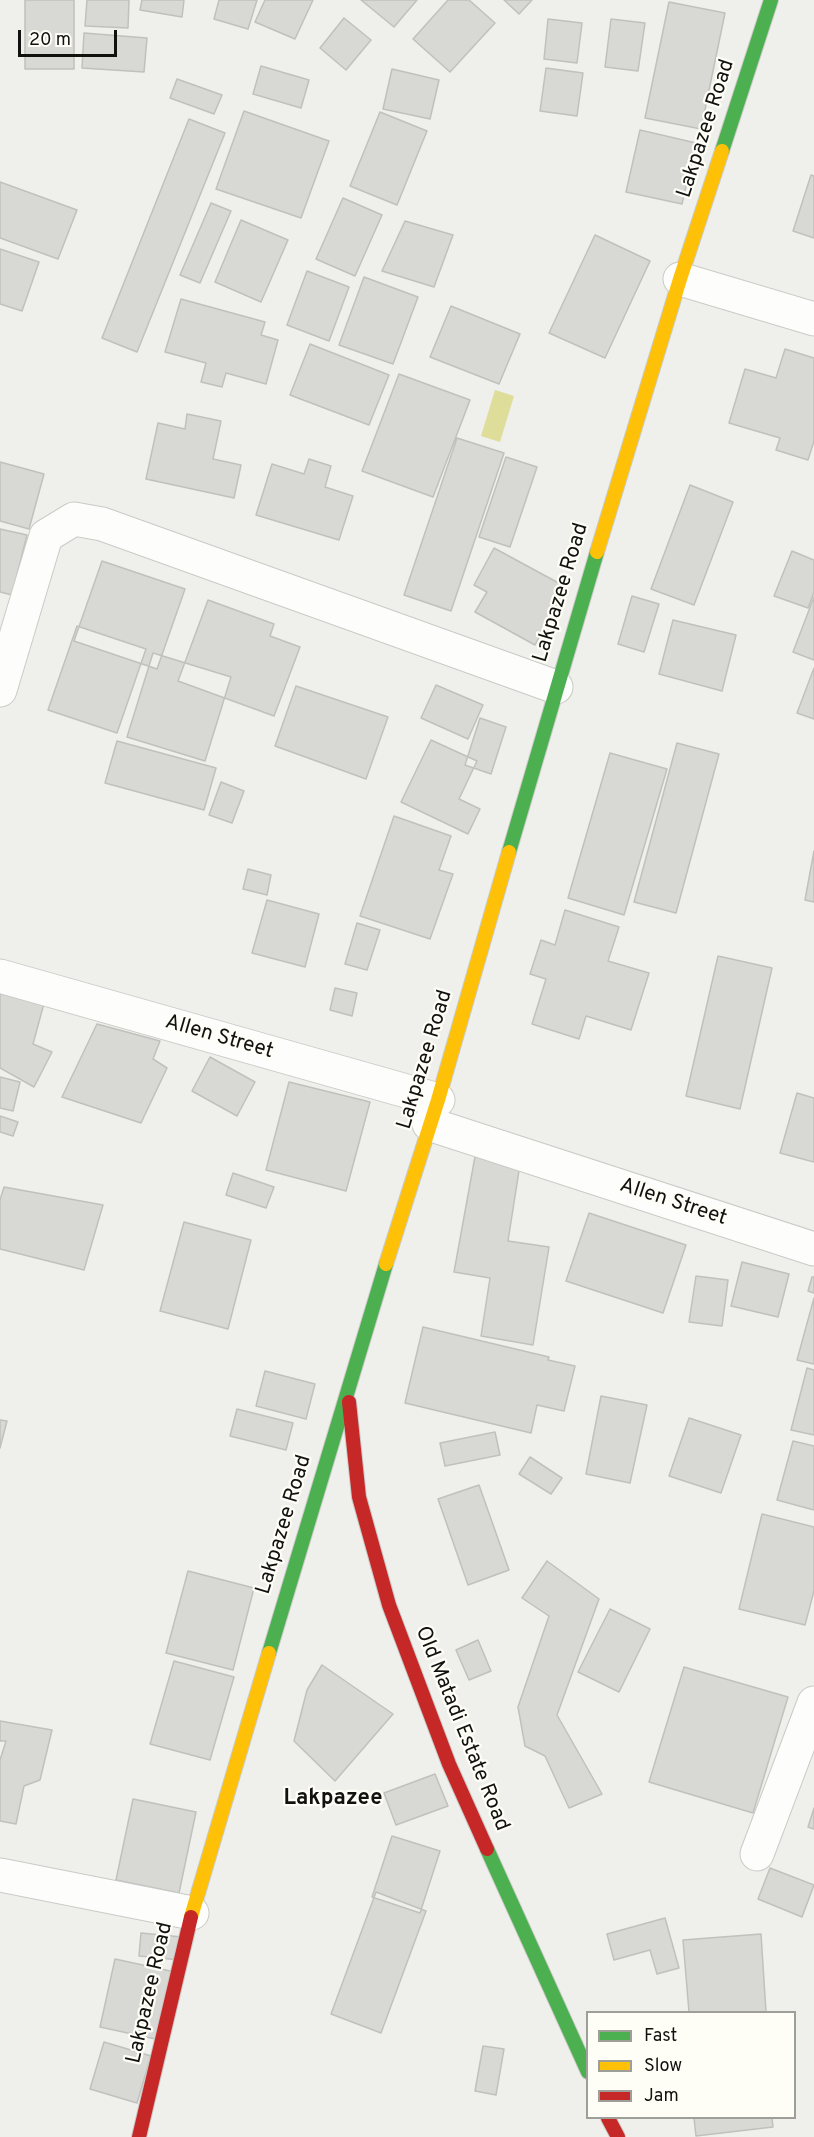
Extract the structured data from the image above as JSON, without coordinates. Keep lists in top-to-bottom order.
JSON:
{
  "streets": {
    "street": ["Lakpazee Road", "Allen Street", "Old Matadi Estate Road"]
  },
  "crossings": [
    ["Lakpazee Road", "Allen Street"],
    ["Lakpazee Road", "Old Matadi Estate Road"]
  ],
  "districts": ["Lakpazee"],
  "legend": ["Fast", "Slow", "Jam"],
  "scale_bar": "20 m"
}
